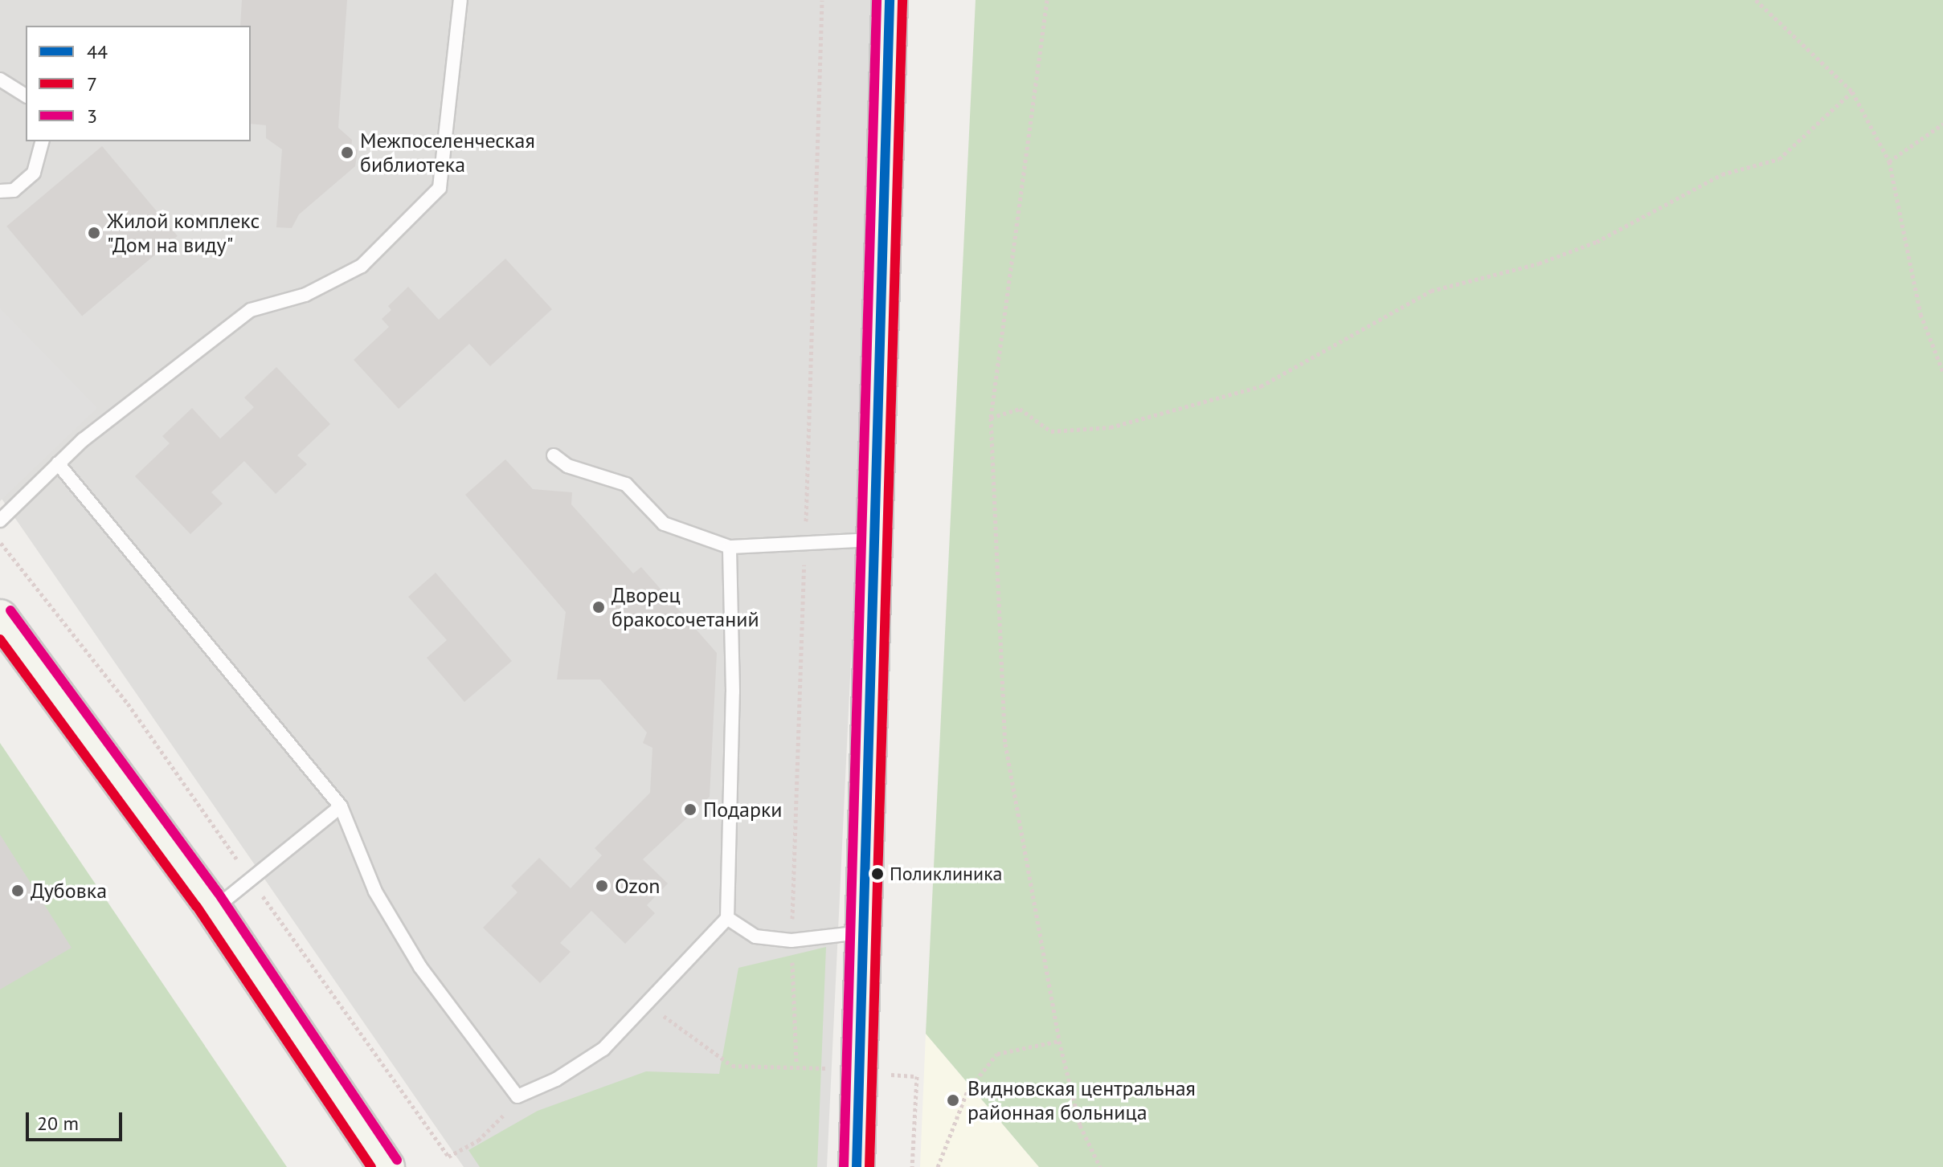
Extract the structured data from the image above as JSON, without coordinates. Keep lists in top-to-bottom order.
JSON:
{
  "places": [
    "Межпоселенческая библиотека",
    "Жилой комплекс \"Дом на виду\"",
    "Дворец бракосочетаний",
    "Подарки",
    "Поликлиника",
    "Ozon",
    "Дубовка",
    "Видновская центральная районная больница"
  ],
  "lines": ["transit line 44", "transit line 7", "transit line 3"],
  "legend": ["44", "7", "3"],
  "scale_bar": "20 m"
}
